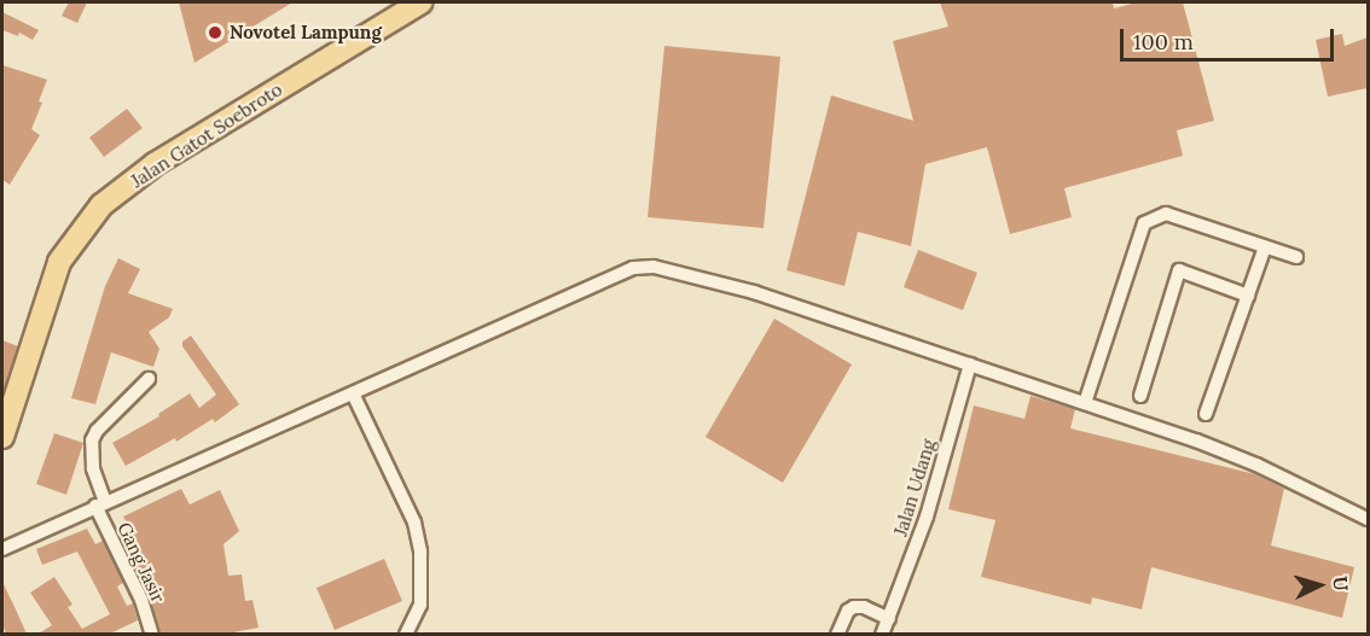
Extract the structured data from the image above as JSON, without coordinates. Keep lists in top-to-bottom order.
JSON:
{
  "streets": {
    "main road": ["Jalan Gatot Soebroto"],
    "street": ["Jalan Udang", "Gang Jasir"]
  },
  "places": ["Novotel Lampung"],
  "scale_bar": "100 m",
  "north": "right"
}
